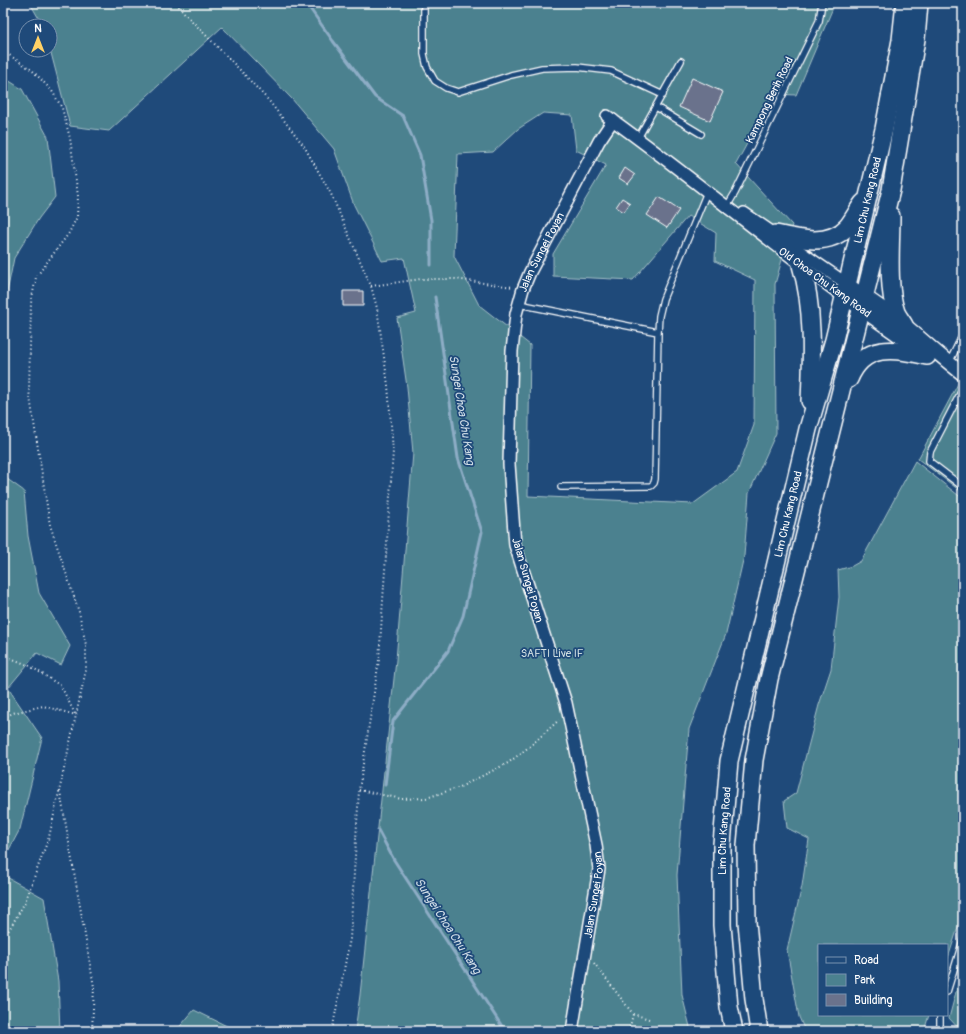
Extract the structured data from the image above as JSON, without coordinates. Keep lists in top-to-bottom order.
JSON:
{
  "streets": {
    "main road": ["Lim Chu Kang Road"],
    "street": ["Jalan Sungei Poyan", "Old Choa Chu Kang Road"],
    "lane": ["Kampong Berih Road"]
  },
  "crossings": [
    ["Kampong Berih Road", "Old Choa Chu Kang Road"],
    ["Lim Chu Kang Road", "Old Choa Chu Kang Road"],
    ["Jalan Sungei Poyan", "Old Choa Chu Kang Road"]
  ],
  "water": ["Sungei Choa Chu Kang"],
  "parks": ["SAFTI Live IF"],
  "legend": ["Road", "Park", "Building"],
  "north": "top"
}
